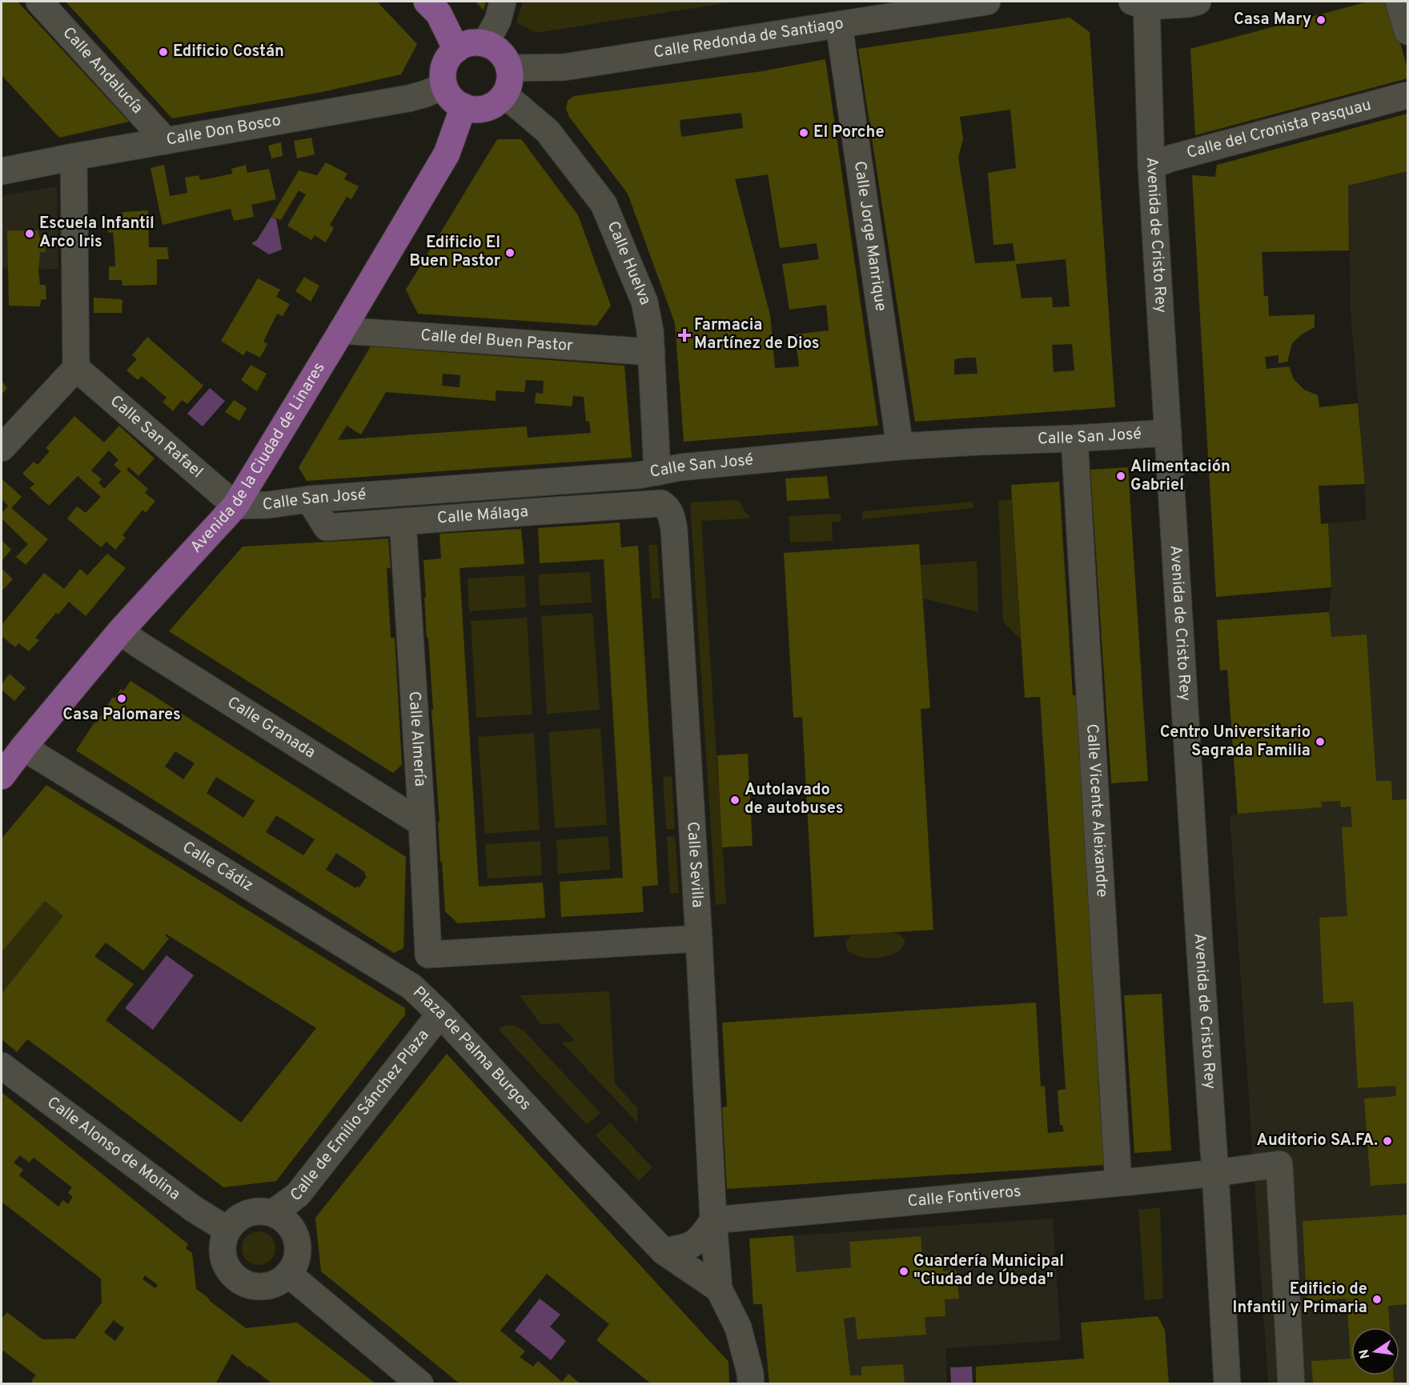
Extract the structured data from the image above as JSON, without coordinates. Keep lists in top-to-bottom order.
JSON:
{
  "streets": {
    "main road": ["Avenida de la Ciudad de Linares"],
    "street": [
      "Calle Redonda de Santiago",
      "Calle Andalucía",
      "Calle del Cronista Pasquau",
      "Calle Don Bosco",
      "Avenida de Cristo Rey",
      "Calle Jorge Manrique",
      "Calle Huelva",
      "Calle del Buen Pastor",
      "Calle San Rafael",
      "Calle San José",
      "Calle Málaga",
      "Calle Granada",
      "Calle Almería",
      "Calle Vicente Aleixandre",
      "Calle Sevilla",
      "Calle Cádiz",
      "Plaza de Palma Burgos",
      "Calle de Emilio Sánchez Plaza",
      "Calle Alonso de Molina",
      "Calle Fontiveros"
    ]
  },
  "crossings": [
    ["Calle Redonda de Santiago", "Calle Don Bosco"],
    ["Calle Redonda de Santiago", "Calle Jorge Manrique"],
    ["Calle Redonda de Santiago", "Calle Huelva"],
    ["Calle Redonda de Santiago", "Avenida de la Ciudad de Linares"],
    ["Calle Andalucía", "Calle Don Bosco"],
    ["Calle del Cronista Pasquau", "Avenida de Cristo Rey"],
    ["Calle Don Bosco", "Calle Huelva"],
    ["Calle Don Bosco", "Avenida de la Ciudad de Linares"],
    ["Avenida de Cristo Rey", "Calle San José"],
    ["Avenida de Cristo Rey", "Calle Fontiveros"],
    ["Calle Jorge Manrique", "Calle San José"],
    ["Calle Huelva", "Calle del Buen Pastor"],
    ["Calle Huelva", "Calle San José"],
    ["Calle Huelva", "Avenida de la Ciudad de Linares"],
    ["Calle del Buen Pastor", "Avenida de la Ciudad de Linares"],
    ["Calle San Rafael", "Calle San José"],
    ["Calle San Rafael", "Avenida de la Ciudad de Linares"],
    ["Calle San José", "Avenida de la Ciudad de Linares"],
    ["Calle San José", "Calle Málaga"],
    ["Calle San José", "Calle Vicente Aleixandre"],
    ["Avenida de la Ciudad de Linares", "Calle Granada"],
    ["Avenida de la Ciudad de Linares", "Calle Cádiz"],
    ["Calle Málaga", "Calle Almería"],
    ["Calle Málaga", "Calle Sevilla"],
    ["Calle Granada", "Calle Almería"],
    ["Calle Almería", "Plaza de Palma Burgos"],
    ["Calle Vicente Aleixandre", "Calle Fontiveros"],
    ["Calle Sevilla", "Calle Fontiveros"],
    ["Calle Cádiz", "Plaza de Palma Burgos"],
    ["Plaza de Palma Burgos", "Calle de Emilio Sánchez Plaza"],
    ["Calle de Emilio Sánchez Plaza", "Calle Alonso de Molina"]
  ],
  "places": {
    "other": [
      "Casa Mary",
      "Edificio Costán",
      "El Porche",
      "Escuela Infantil Arco Iris",
      "Edificio El Buen Pastor",
      "Alimentación Gabriel",
      "Casa Palomares",
      "Centro Universitario Sagrada Familia",
      "Autolavado de autobuses",
      "Auditorio SA.FA.",
      "Guardería Municipal \"Ciudad de Úbeda\"",
      "Edificio de Infantil y Primaria"
    ],
    "health": ["Farmacia Martínez de Dios"]
  },
  "north": "left"
}
